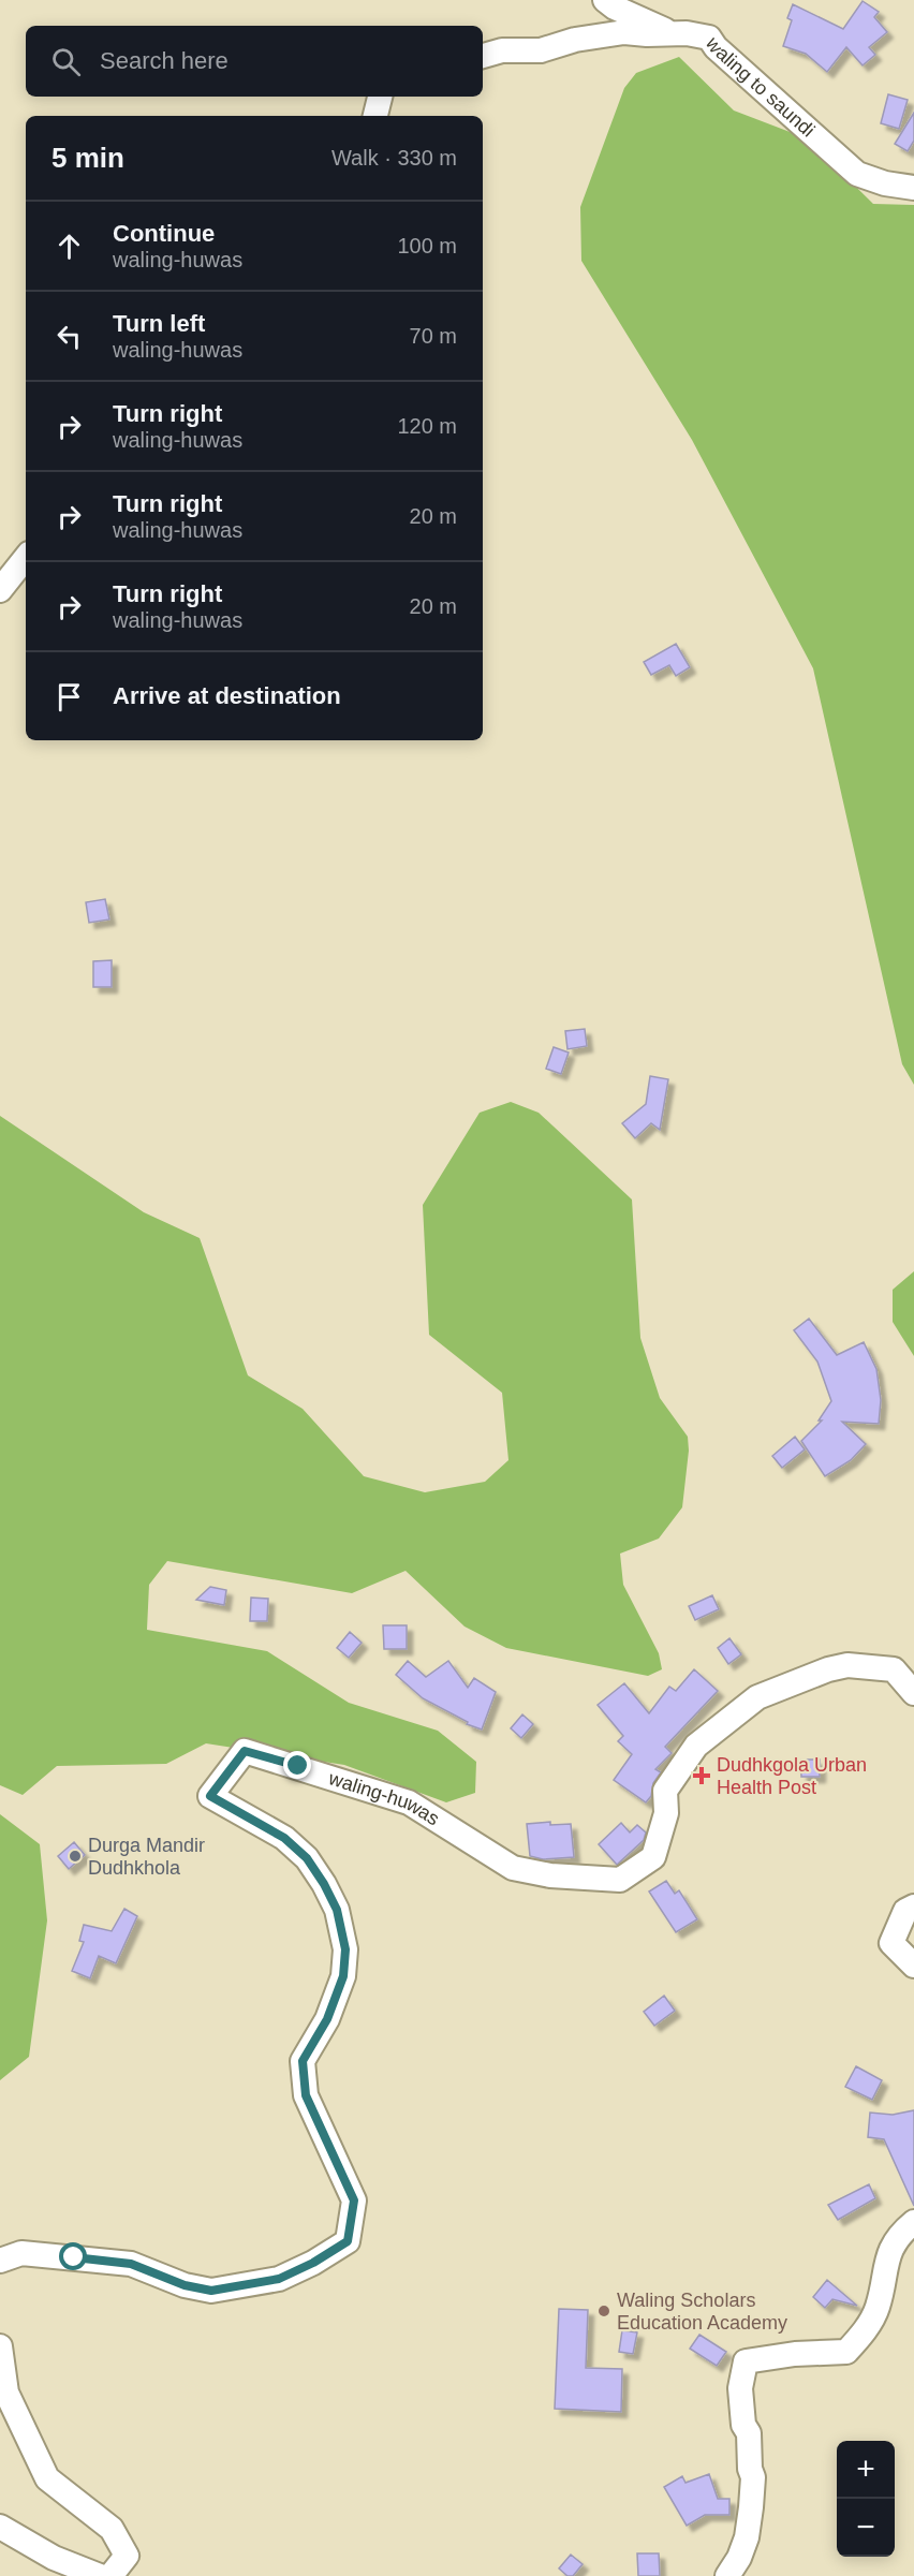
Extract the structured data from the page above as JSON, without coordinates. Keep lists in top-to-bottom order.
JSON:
{
  "streets": {
    "street": ["waling to saundi", "waling-huwas"]
  },
  "places": {
    "health": ["Dudhkgola Urban Health Post"],
    "other": ["Durga Mandir Dudhkhola", "Waling Scholars Education Academy"]
  },
  "page": {
    "search": "Search here",
    "heading": ["5 min", "Walk · 330 m"],
    "list": [
      ["Continue", "waling-huwas", "100 m"],
      ["Turn left", "waling-huwas", "70 m"],
      ["Turn right", "waling-huwas", "120 m"],
      ["Turn right", "waling-huwas", "20 m"],
      ["Turn right", "waling-huwas", "20 m"],
      "Arrive at destination"
    ],
    "map_buttons": ["+", "−"]
  }
}
